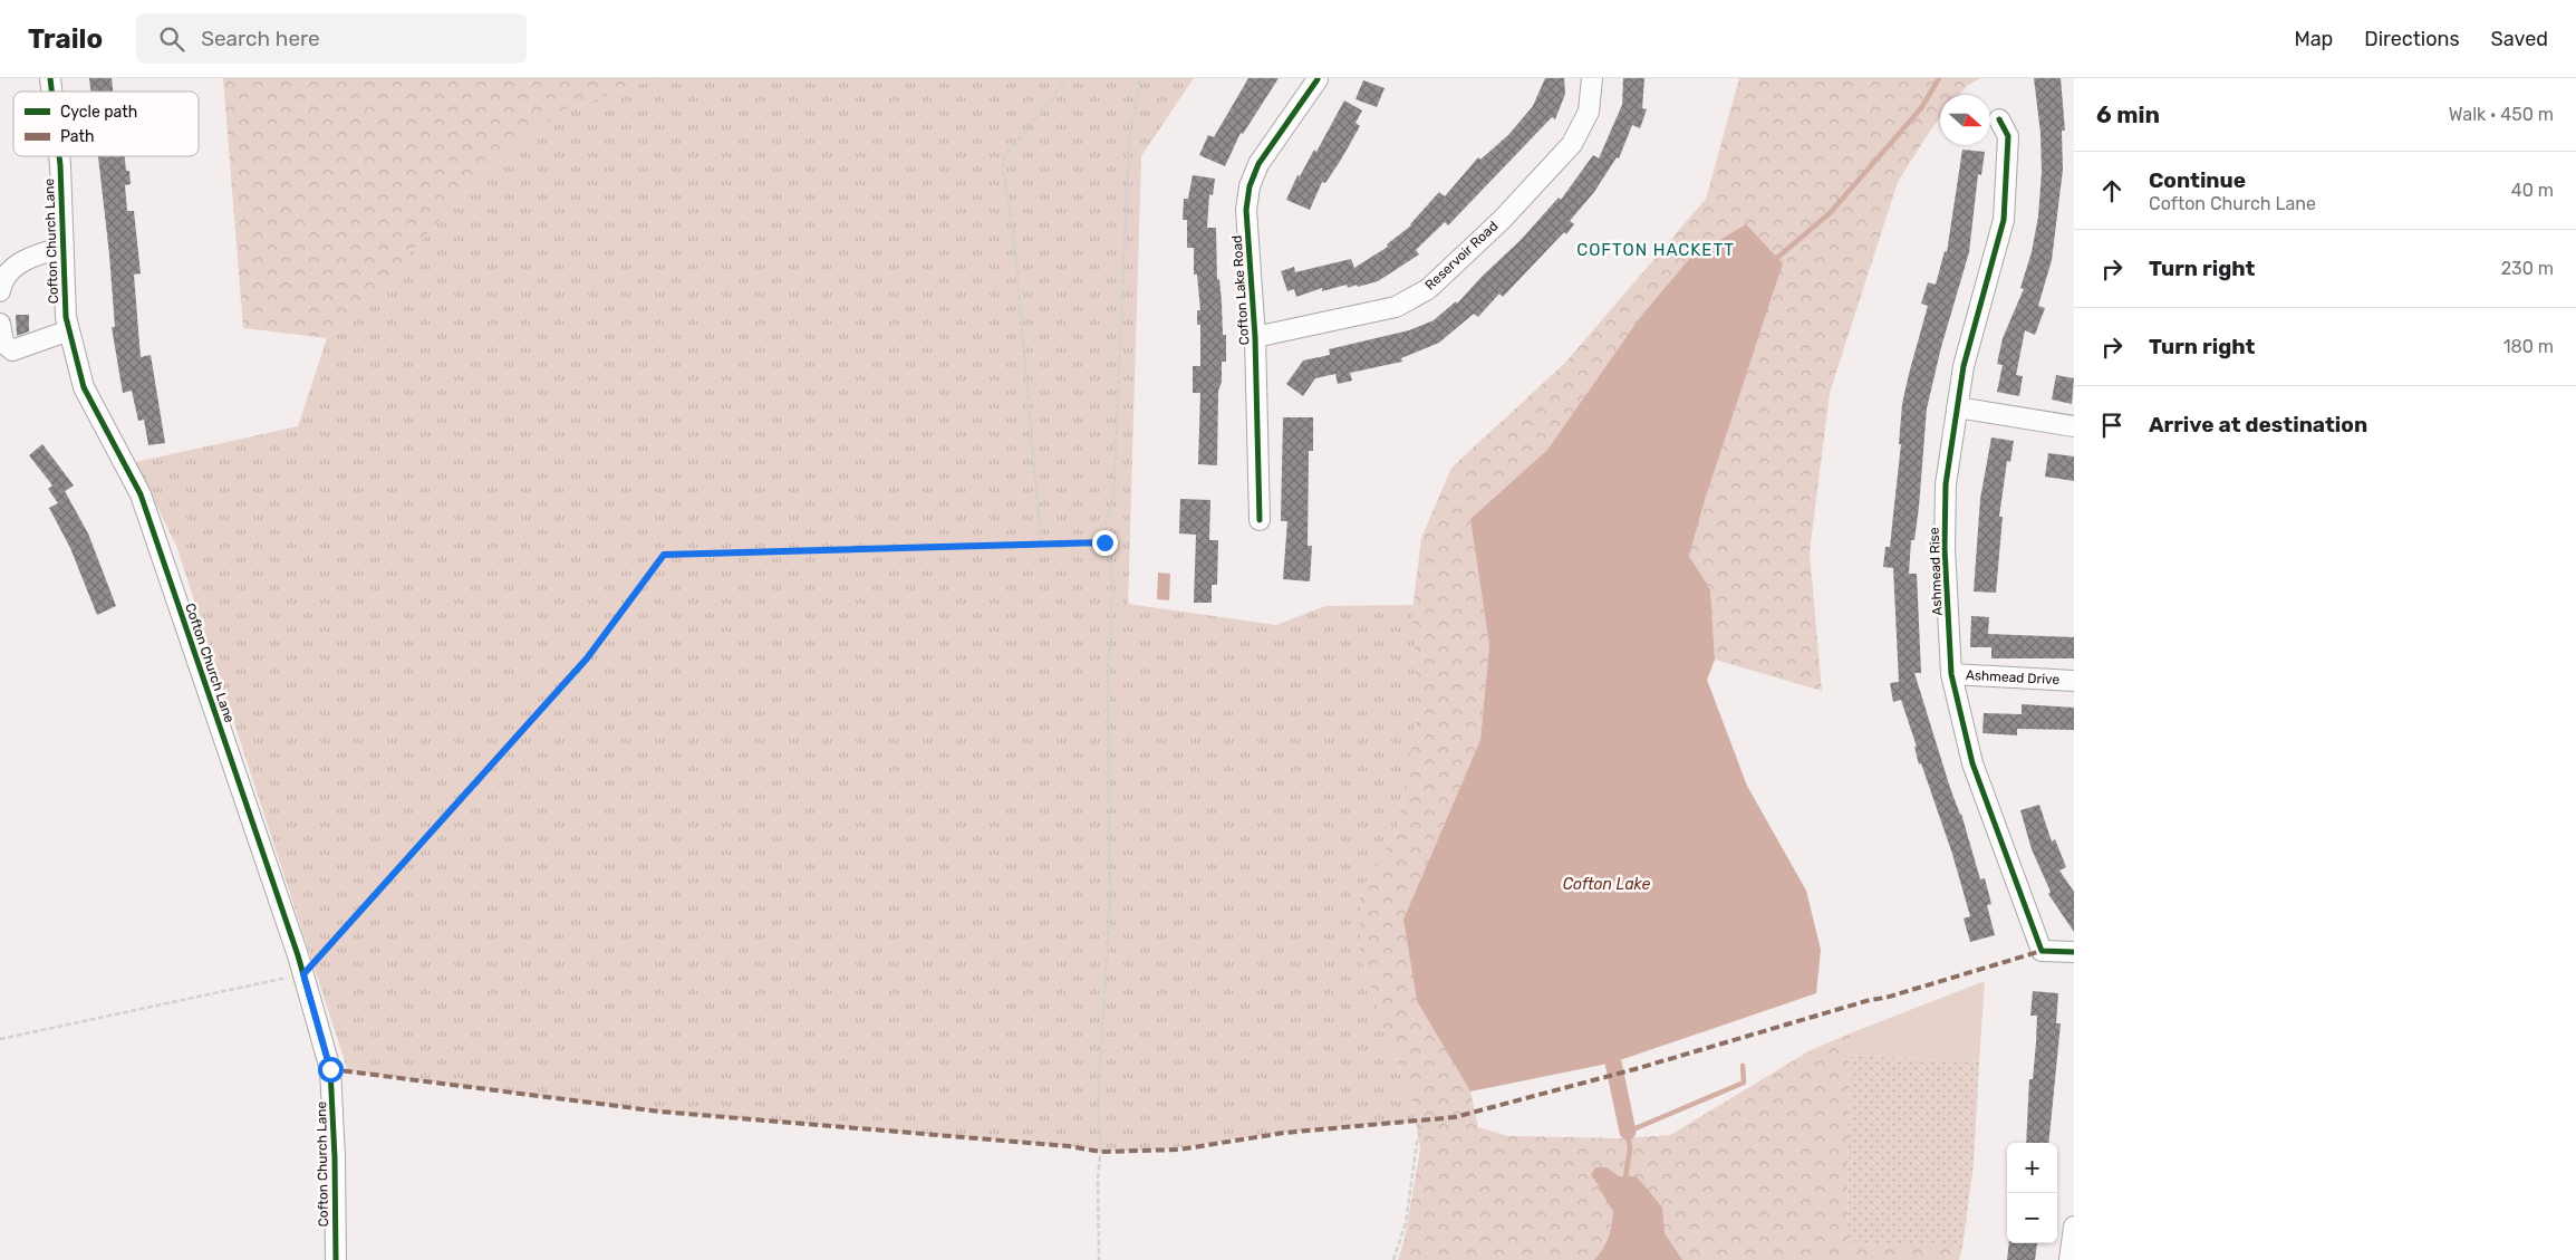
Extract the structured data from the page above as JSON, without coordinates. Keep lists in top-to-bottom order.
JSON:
{
  "streets": {
    "street": [
      "Cofton Church Lane",
      "Reservoir Road",
      "Cofton Lake Road",
      "Ashmead Rise",
      "Ashmead Drive"
    ]
  },
  "crossings": [
    ["Reservoir Road", "Cofton Lake Road"],
    ["Ashmead Rise", "Ashmead Drive"]
  ],
  "districts": ["COFTON HACKETT"],
  "water": ["Cofton Lake"],
  "legend": ["Cycle path", "Path"],
  "north": "right",
  "page": {
    "header": "Trailo",
    "search": "Search here",
    "nav": ["Map", "Directions", "Saved"],
    "heading": ["6 min", "Walk · 450 m"],
    "list": [
      ["Continue", "Cofton Church Lane", "40 m"],
      ["Turn right", "230 m"],
      ["Turn right", "180 m"],
      "Arrive at destination"
    ],
    "map_buttons": ["+", "−"]
  }
}
